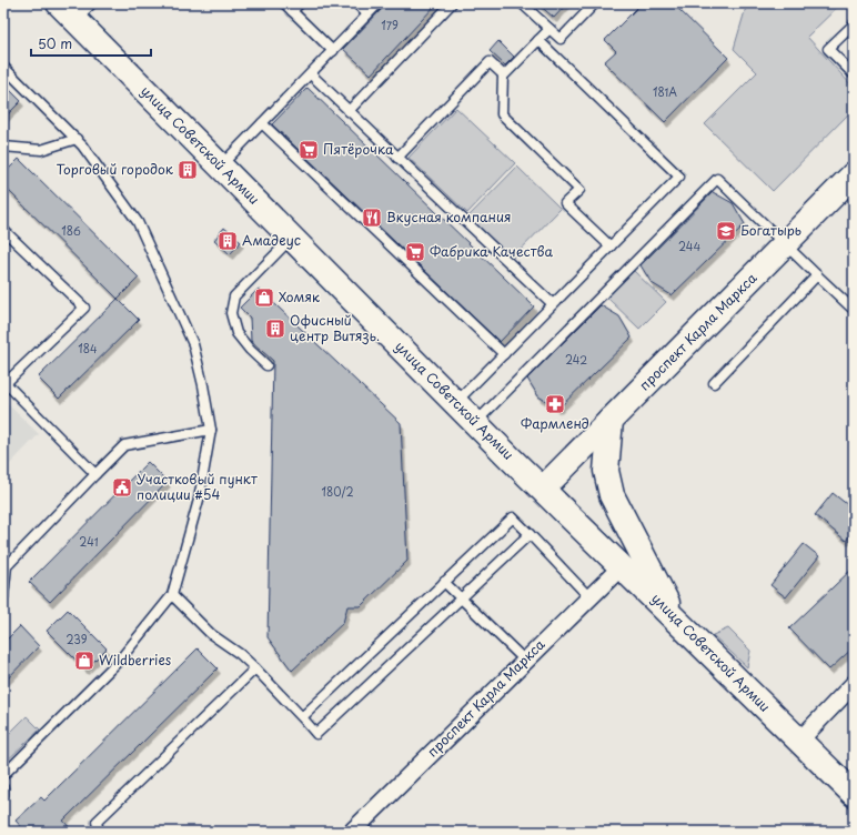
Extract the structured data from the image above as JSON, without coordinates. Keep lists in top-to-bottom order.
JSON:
{
  "streets": {
    "main road": ["улица Советской Армии", "проспект Карла Маркса"]
  },
  "crossings": [
    ["улица Советской Армии", "проспект Карла Маркса"]
  ],
  "places": {
    "supermarket": ["Пятёрочка", "Фабрика Качества"],
    "building": ["Торговый городок", "Амадеус", "Офисный центр Витязь."],
    "restaurant": ["Вкусная компания"],
    "school or university": ["Богатырь"],
    "shop": ["Хомяк", "Wildberries"],
    "pharmacy": ["Фармленд"],
    "public building": ["Участковый пункт полиции #54"]
  },
  "house_numbers": [
    "179",
    "181А",
    "186",
    "244",
    "184",
    "242",
    "180/2",
    "241",
    "239"
  ],
  "scale_bar": "50 m"
}
